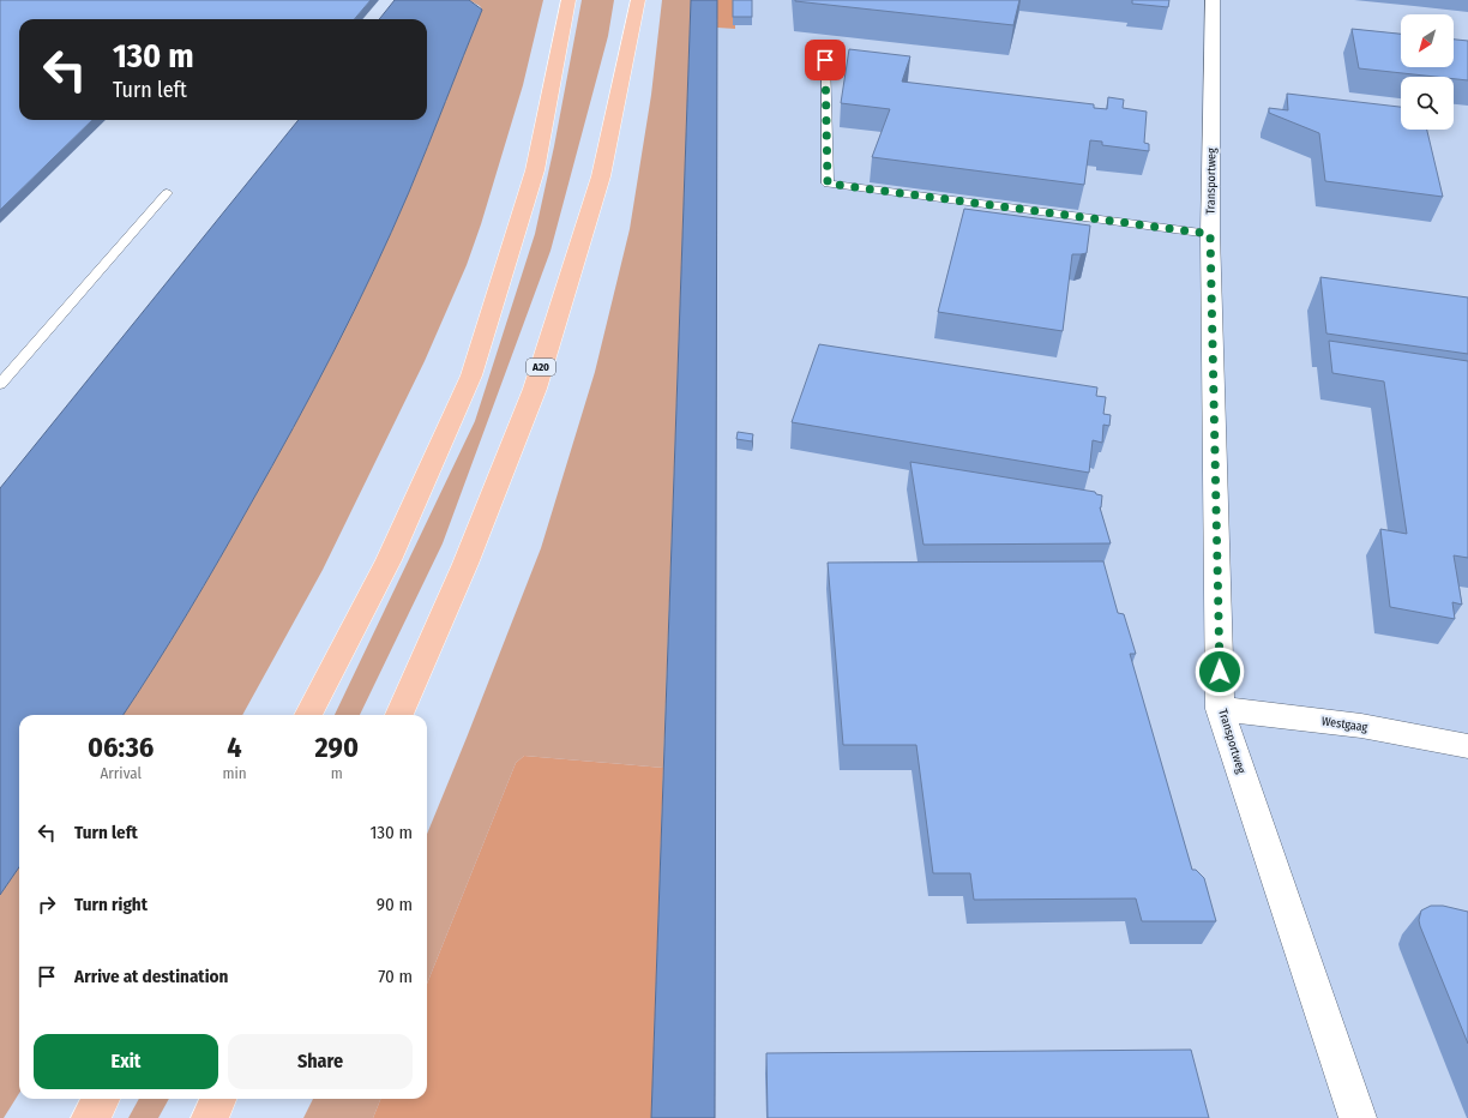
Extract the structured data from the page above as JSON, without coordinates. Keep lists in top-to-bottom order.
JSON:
{
  "streets": {
    "highway": ["A20"],
    "street": ["Transportweg", "Westgaag"]
  },
  "crossings": [
    ["Transportweg", "Westgaag"]
  ],
  "north": "bottom left",
  "page": {
    "turn": ["130 m", "Turn left"],
    "eta": [
      "06:36",
      "Arrival",
      "4",
      "min",
      "290",
      "m"
    ],
    "list": [
      {
        "name": "Turn left",
        "value": "130 m"
      },
      {
        "name": "Turn right",
        "value": "90 m"
      },
      {
        "name": "Arrive at destination",
        "value": "70 m"
      }
    ],
    "buttons": ["Exit", "Share"]
  }
}
